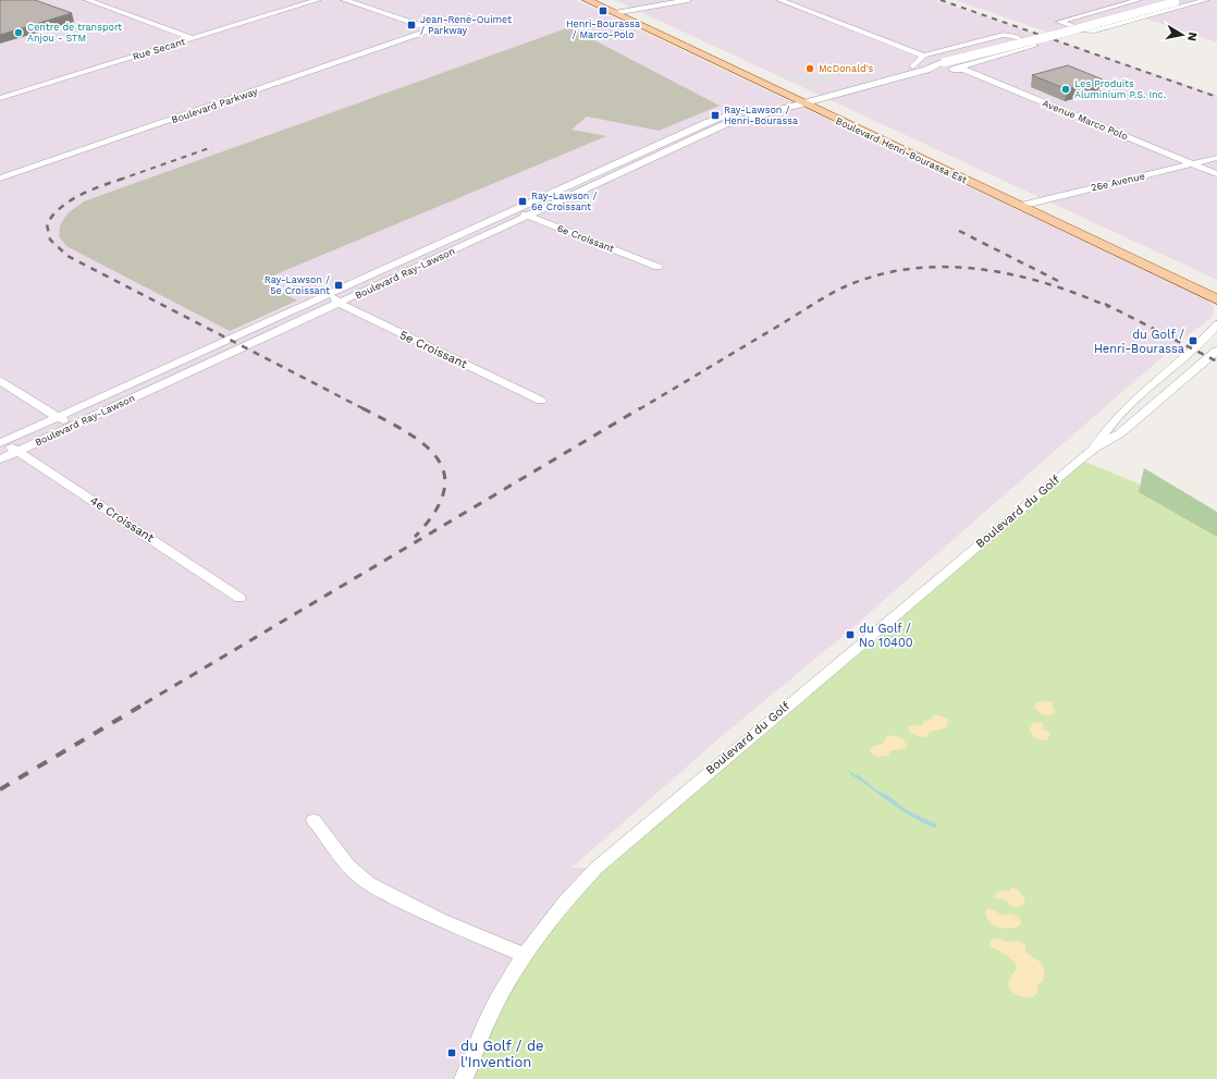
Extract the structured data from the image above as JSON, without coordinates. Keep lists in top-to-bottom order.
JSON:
{
  "streets": {
    "main road": ["Boulevard Henri-Bourassa Est"],
    "street": [
      "Rue Secant",
      "Boulevard Parkway",
      "Avenue Marco Polo",
      "26e Avenue",
      "6e Croissant",
      "Boulevard Ray-Lawson",
      "5e Croissant",
      "Boulevard du Golf",
      "4e Croissant"
    ]
  },
  "crossings": [
    ["Avenue Marco Polo", "26e Avenue"],
    ["Boulevard Henri-Bourassa Est", "26e Avenue"],
    ["Boulevard Henri-Bourassa Est", "Boulevard Ray-Lawson"],
    ["6e Croissant", "Boulevard Ray-Lawson"],
    ["Boulevard Ray-Lawson", "5e Croissant"],
    ["Boulevard Ray-Lawson", "4e Croissant"]
  ],
  "places": {
    "transit": [
      "Henri-Bourassa / Marco-Polo",
      "Jean-René-Ouimet / Parkway",
      "Ray-Lawson / Henri-Bourassa",
      "Ray-Lawson / 6e Croissant",
      "Ray-Lawson / 5e Croissant",
      "du Golf / Henri-Bourassa",
      "du Golf / No 10400",
      "du Golf / de l'Invention"
    ],
    "other": ["Centre de transport Anjou - STM", "McDonald's", "Les Produits Aluminium P.S. Inc."]
  },
  "north": "right"
}
